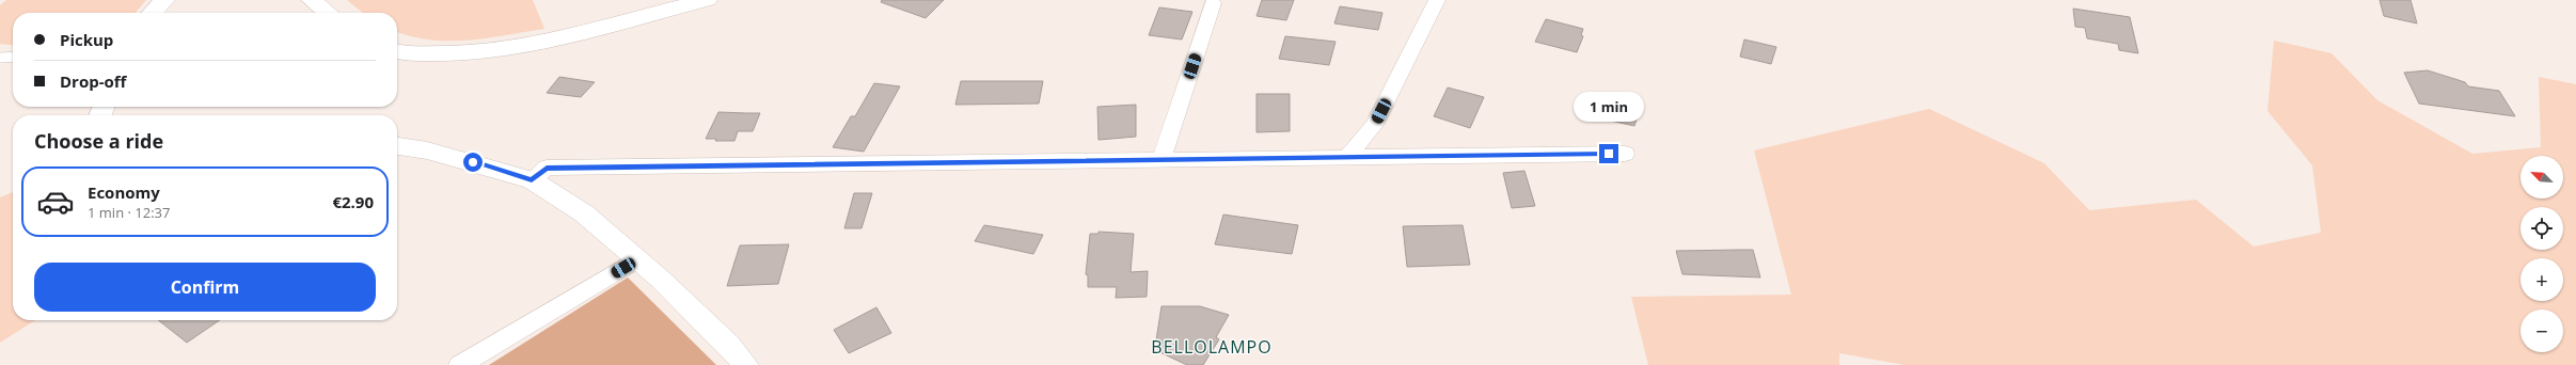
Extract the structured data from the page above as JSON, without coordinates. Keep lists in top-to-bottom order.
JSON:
{
  "districts": ["BELLOLAMPO"],
  "north": "top left",
  "page": {
    "banner": ["Pickup", "Drop-off"],
    "bubble": "1 min",
    "heading": "Choose a ride",
    "map_buttons": ["+", "−"],
    "list": [
      {
        "name": "Economy",
        "note": "1 min · 12:37",
        "value": "€2.90"
      }
    ],
    "buttons": "Confirm"
  }
}
